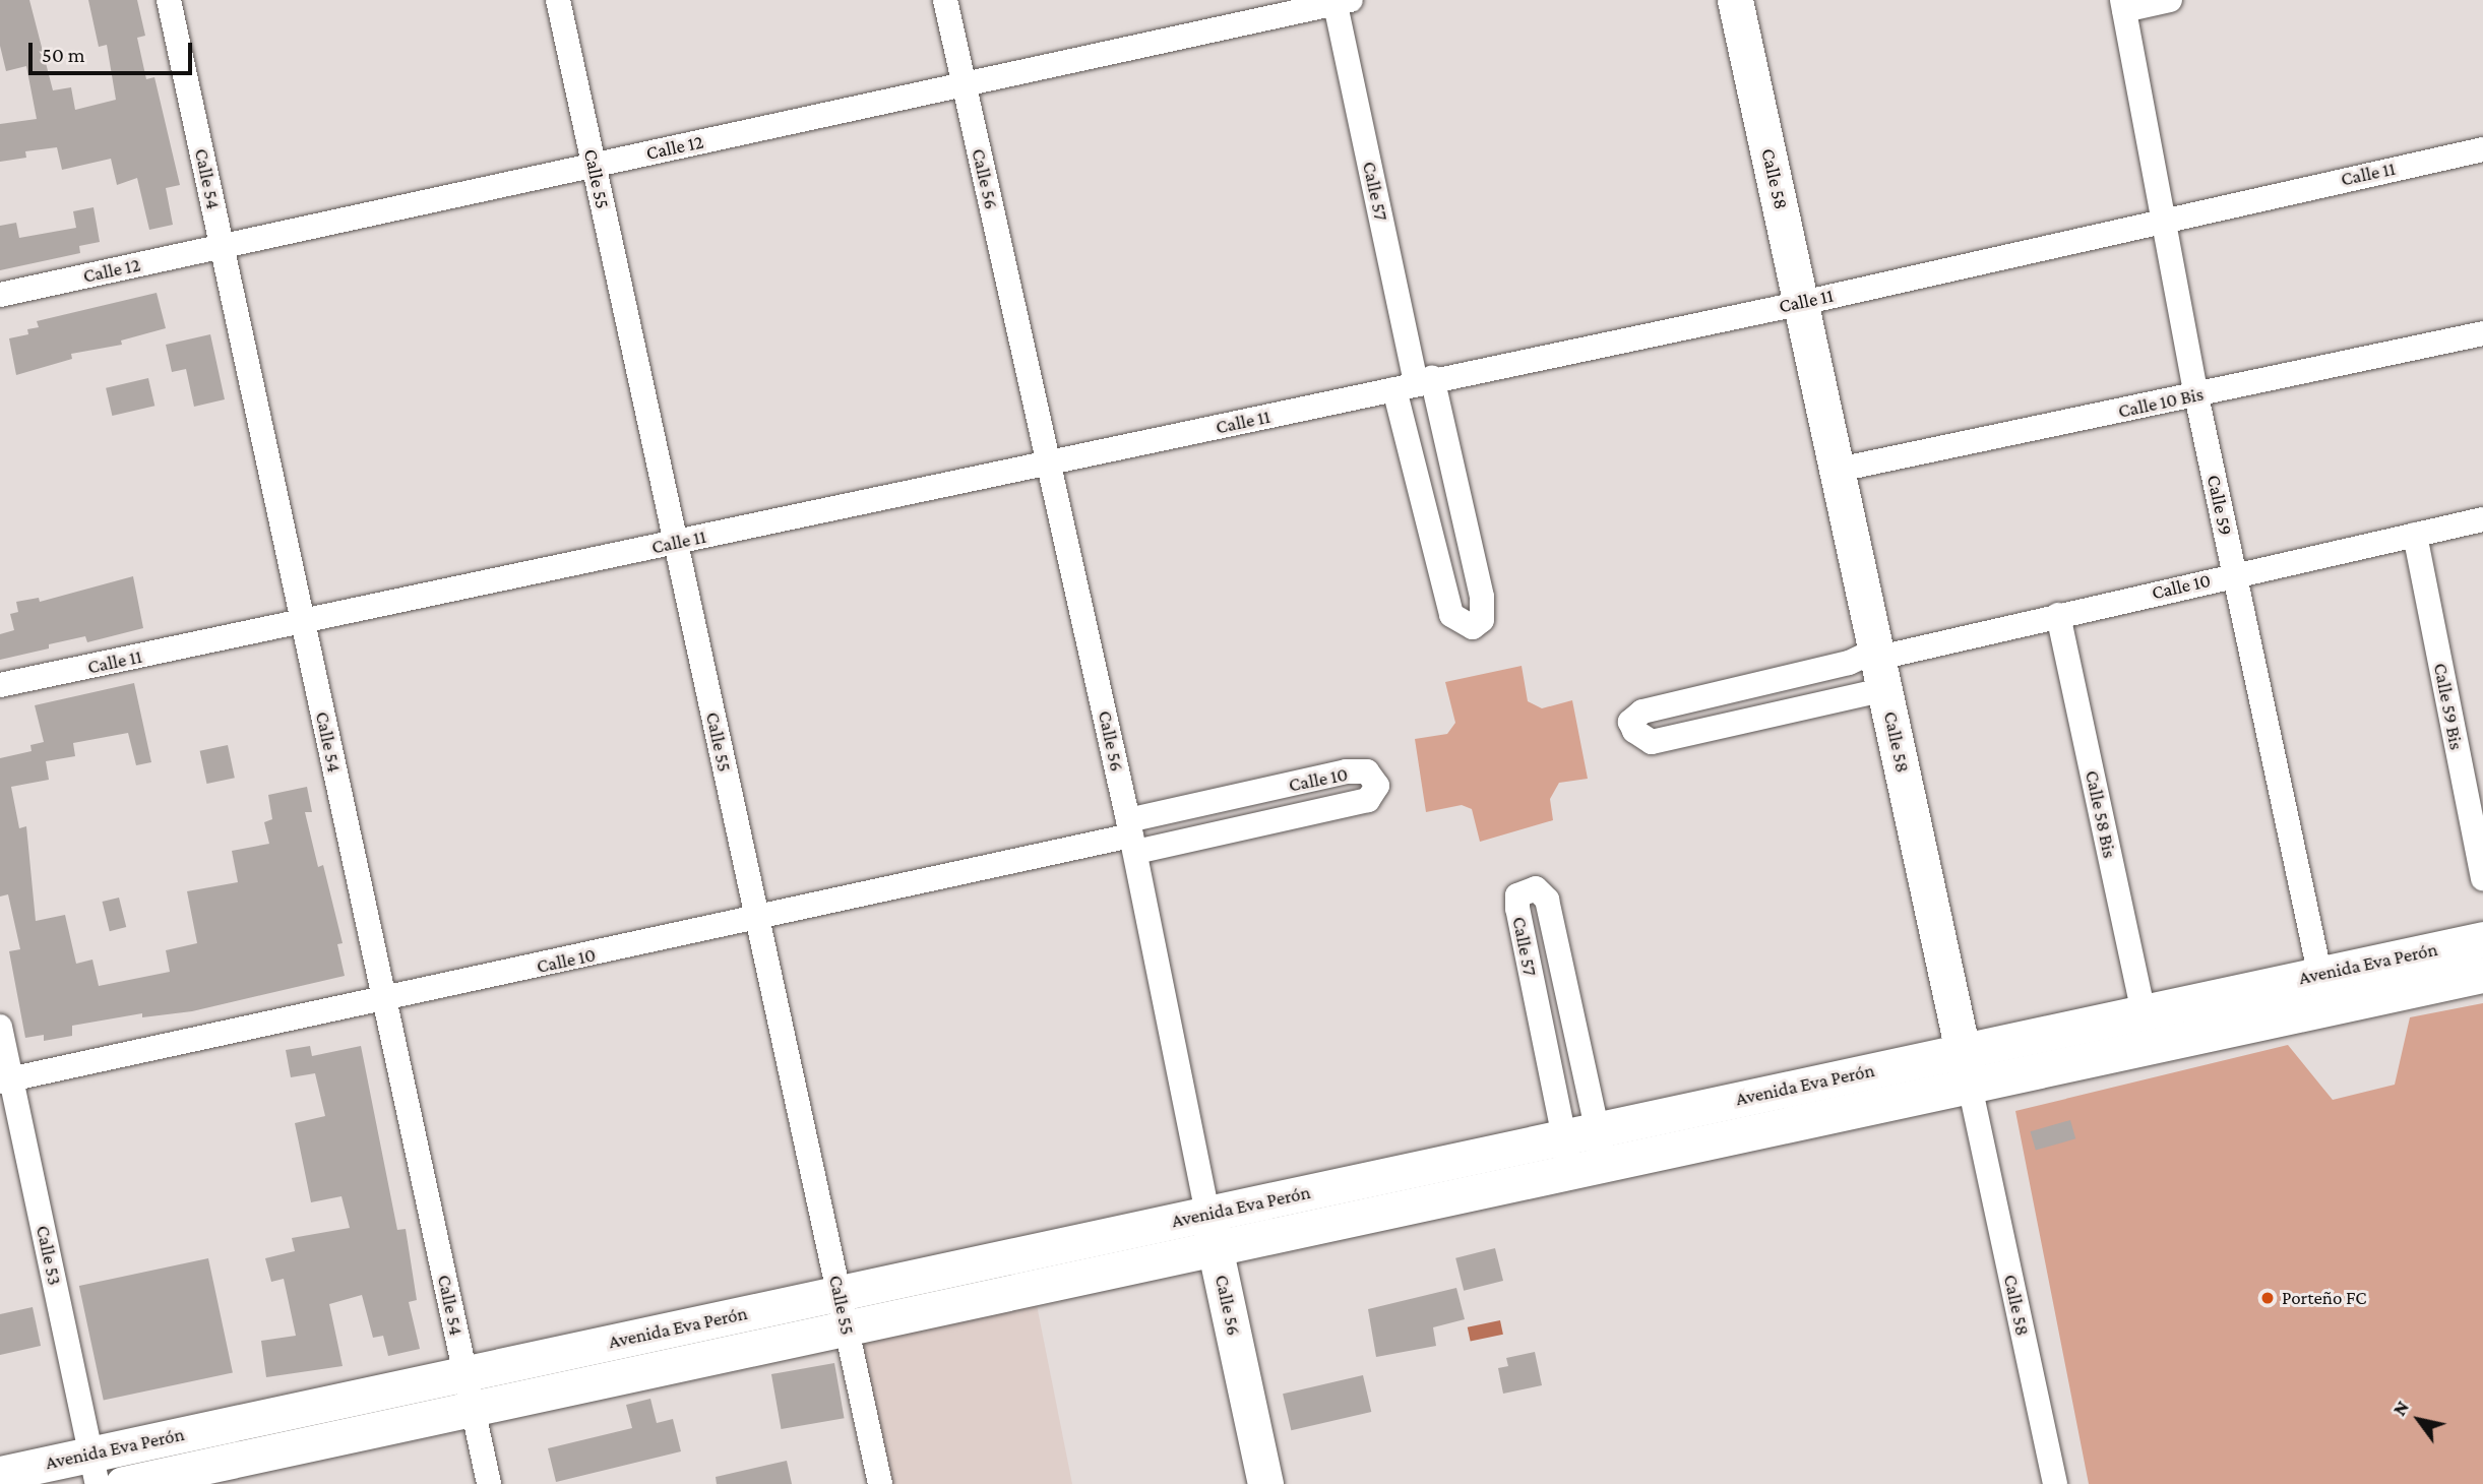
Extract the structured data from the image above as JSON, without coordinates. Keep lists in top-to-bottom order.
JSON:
{
  "streets": {
    "main road": ["Calle 56", "Calle 58", "Avenida Eva Perón"],
    "street": [
      "Calle 12",
      "Calle 11",
      "Calle 54",
      "Calle 55",
      "Calle 57",
      "Calle 10 Bis",
      "Calle 59",
      "Calle 10",
      "Calle 59 Bis",
      "Calle 58 Bis",
      "Calle 53"
    ]
  },
  "crossings": [
    ["Calle 12", "Calle 54"],
    ["Calle 12", "Calle 55"],
    ["Calle 12", "Calle 56"],
    ["Calle 12", "Calle 57"],
    ["Calle 11", "Calle 54"],
    ["Calle 11", "Calle 55"],
    ["Calle 11", "Calle 56"],
    ["Calle 11", "Calle 58"],
    ["Calle 11", "Calle 57"],
    ["Calle 11", "Calle 59"],
    ["Calle 54", "Calle 10"],
    ["Calle 54", "Avenida Eva Perón"],
    ["Calle 55", "Calle 10"],
    ["Calle 55", "Avenida Eva Perón"],
    ["Calle 56", "Calle 10"],
    ["Calle 56", "Avenida Eva Perón"],
    ["Calle 58", "Calle 10 Bis"],
    ["Calle 58", "Calle 10"],
    ["Calle 58", "Avenida Eva Perón"],
    ["Calle 57", "Avenida Eva Perón"],
    ["Calle 10 Bis", "Calle 59"],
    ["Calle 59", "Calle 10"],
    ["Calle 59", "Avenida Eva Perón"],
    ["Calle 10", "Calle 59 Bis"],
    ["Calle 10", "Calle 58 Bis"],
    ["Calle 10", "Calle 53"],
    ["Calle 58 Bis", "Avenida Eva Perón"],
    ["Avenida Eva Perón", "Calle 53"]
  ],
  "places": ["Porteño FC"],
  "scale_bar": "50 m",
  "north": "top left"
}
